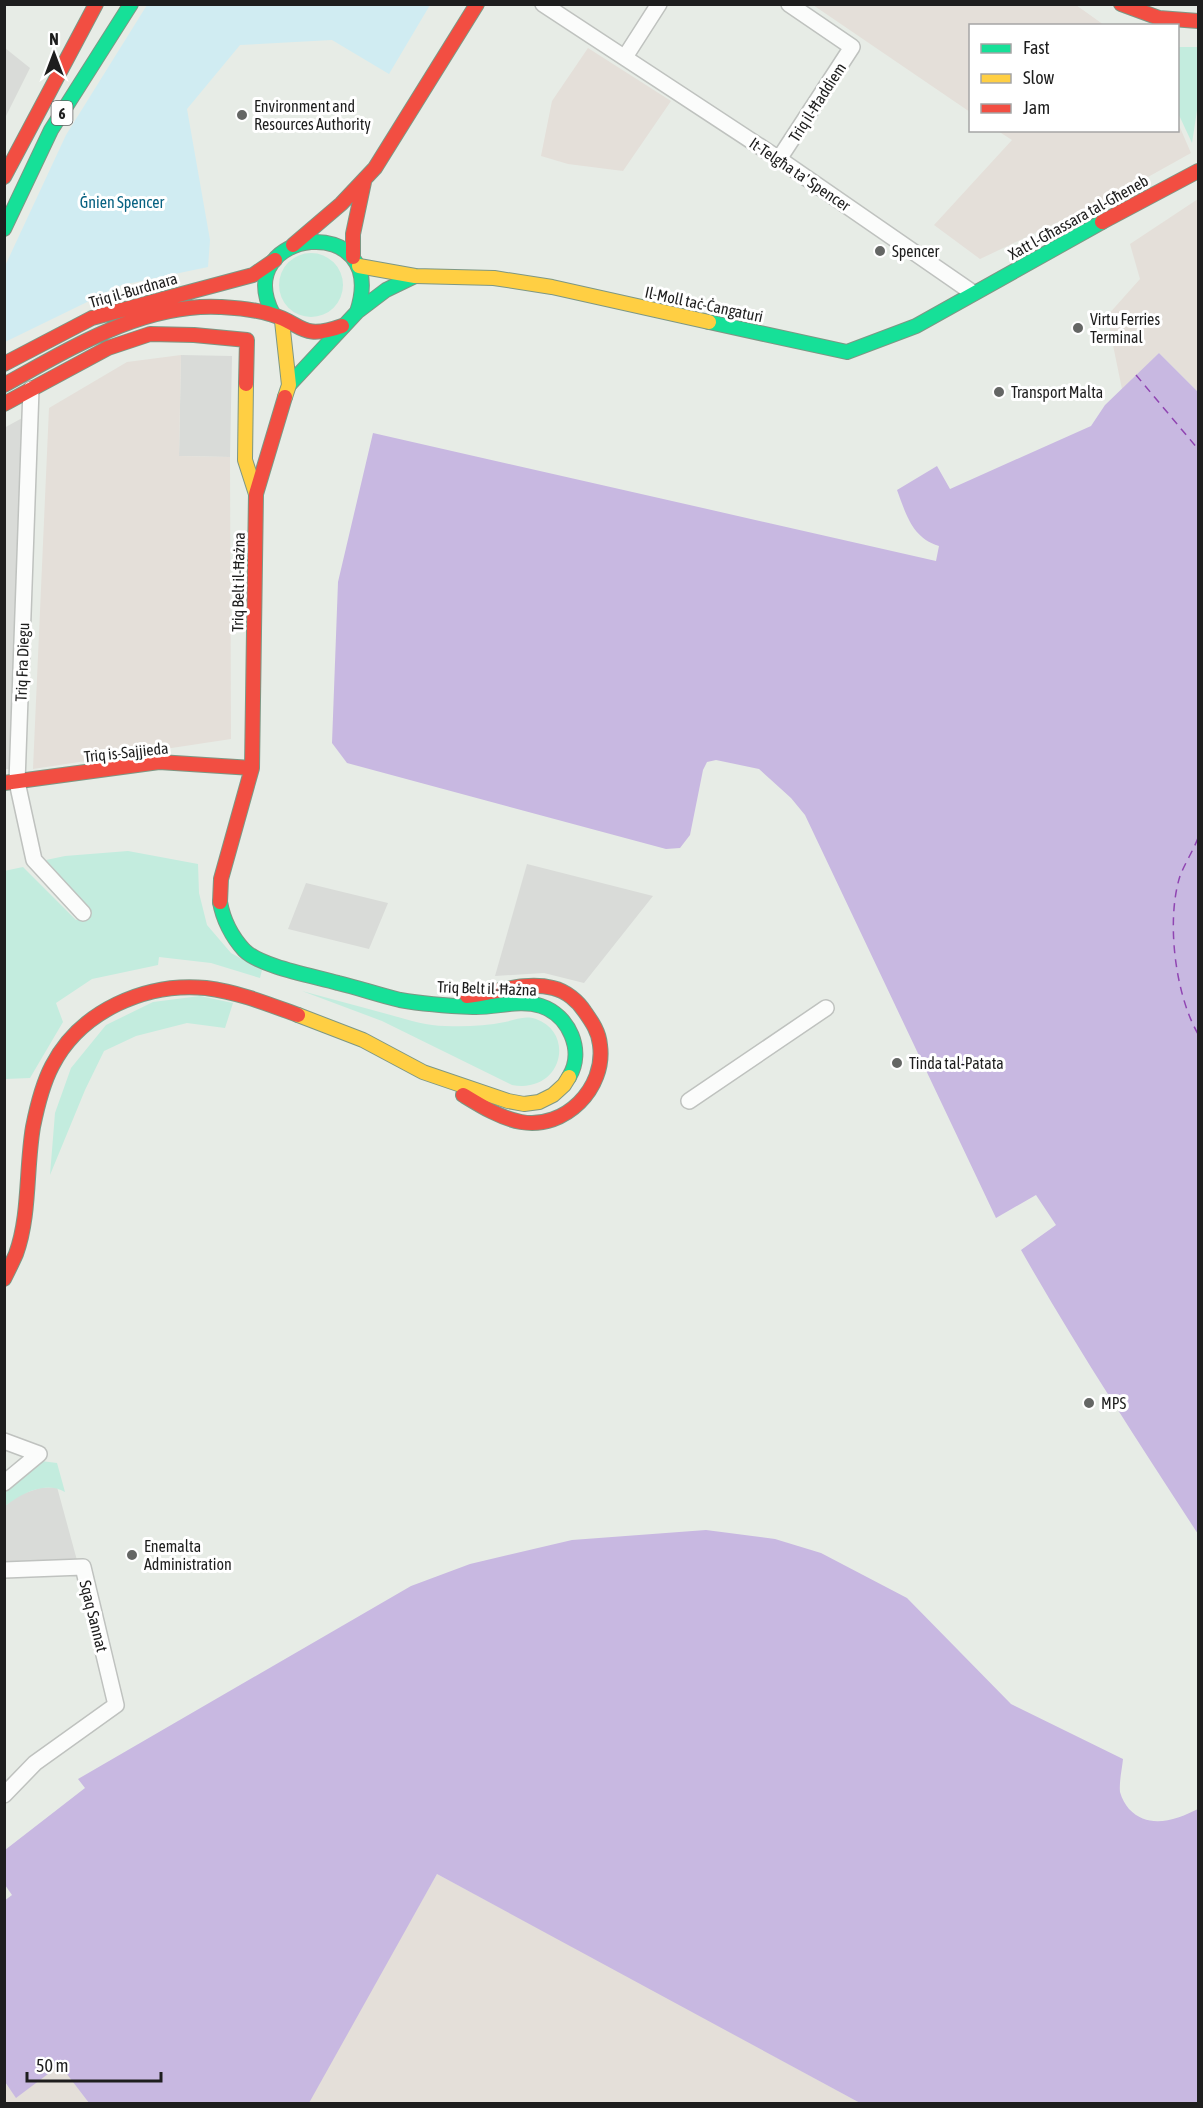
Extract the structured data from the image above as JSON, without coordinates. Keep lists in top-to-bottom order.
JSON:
{
  "streets": {
    "main road": [
      "6",
      "Xatt l-Għassara tal-Għeneb",
      "Triq il-Burdnara",
      "Il-Moll taċ-Ċangaturi",
      "Triq Belt il-Ħażna",
      "Triq is-Sajjieda"
    ],
    "street": [
      "Triq il-Ħaddiem",
      "It-Telgħa ta' Spencer",
      "Triq Fra Diegu",
      "Sqaq Sannat"
    ]
  },
  "crossings": [
    ["Triq il-Ħaddiem", "It-Telgħa ta' Spencer"],
    ["It-Telgħa ta' Spencer", "Xatt l-Għassara tal-Għeneb"],
    ["It-Telgħa ta' Spencer", "Il-Moll taċ-Ċangaturi"],
    ["Xatt l-Għassara tal-Għeneb", "Il-Moll taċ-Ċangaturi"],
    ["Triq il-Burdnara", "Il-Moll taċ-Ċangaturi"],
    ["Triq Belt il-Ħażna", "Triq is-Sajjieda"],
    ["Triq Fra Diegu", "Triq is-Sajjieda"]
  ],
  "parks": ["Ġnien Spencer"],
  "places": [
    "Environment and Resources Authority",
    "Spencer",
    "Virtu Ferries Terminal",
    "Transport Malta",
    "Tinda tal-Patata",
    "MPS",
    "Enemalta Administration"
  ],
  "legend": ["Fast", "Slow", "Jam"],
  "scale_bar": "50 m",
  "north": "top"
}
